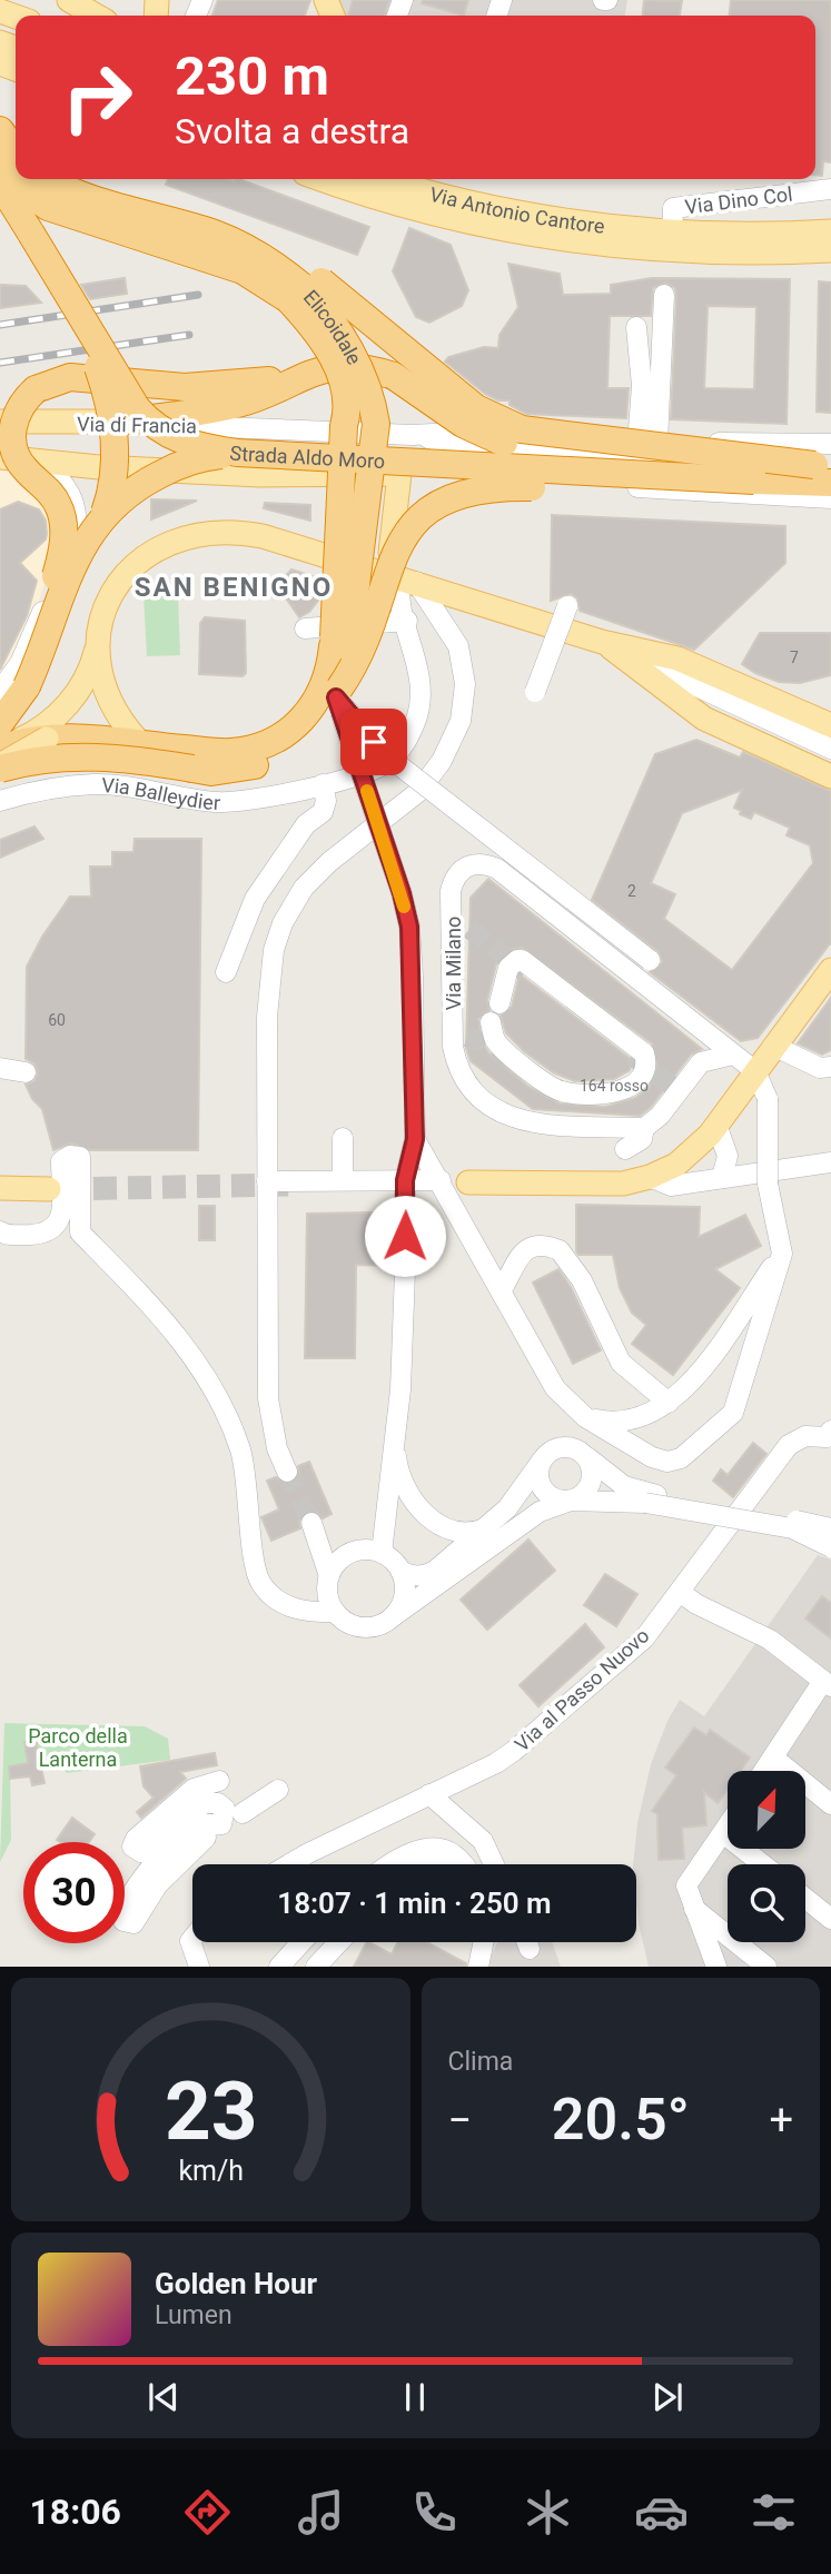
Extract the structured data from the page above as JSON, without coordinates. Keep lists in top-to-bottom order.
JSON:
{
  "streets": {
    "highway": ["Elicoidale", "Strada Aldo Moro"],
    "main road": ["Via Antonio Cantore", "Via di Francia", "Via Balleydier"],
    "street": ["Via Dino Col", "Via Milano", "Via al Passo Nuovo"]
  },
  "crossings": [
    ["Via Dino Col", "Via Antonio Cantore"],
    ["Elicoidale", "Via Balleydier"]
  ],
  "districts": ["SAN BENIGNO"],
  "parks": ["Parco della Lanterna"],
  "house_numbers": [
    "7",
    "2",
    "60",
    "164 rosso"
  ],
  "north": "top right",
  "page": {
    "turn": ["230 m", "Svolta a destra"],
    "limit": "30",
    "trip": "18:07 · 1 min · 250 m",
    "tile": "Clima",
    "heat": ["−", "20.5°", "+"],
    "song": ["Golden Hour", "Lumen"],
    "tabs": "18:06",
    "gauge": ["23", "km/h"]
  }
}
